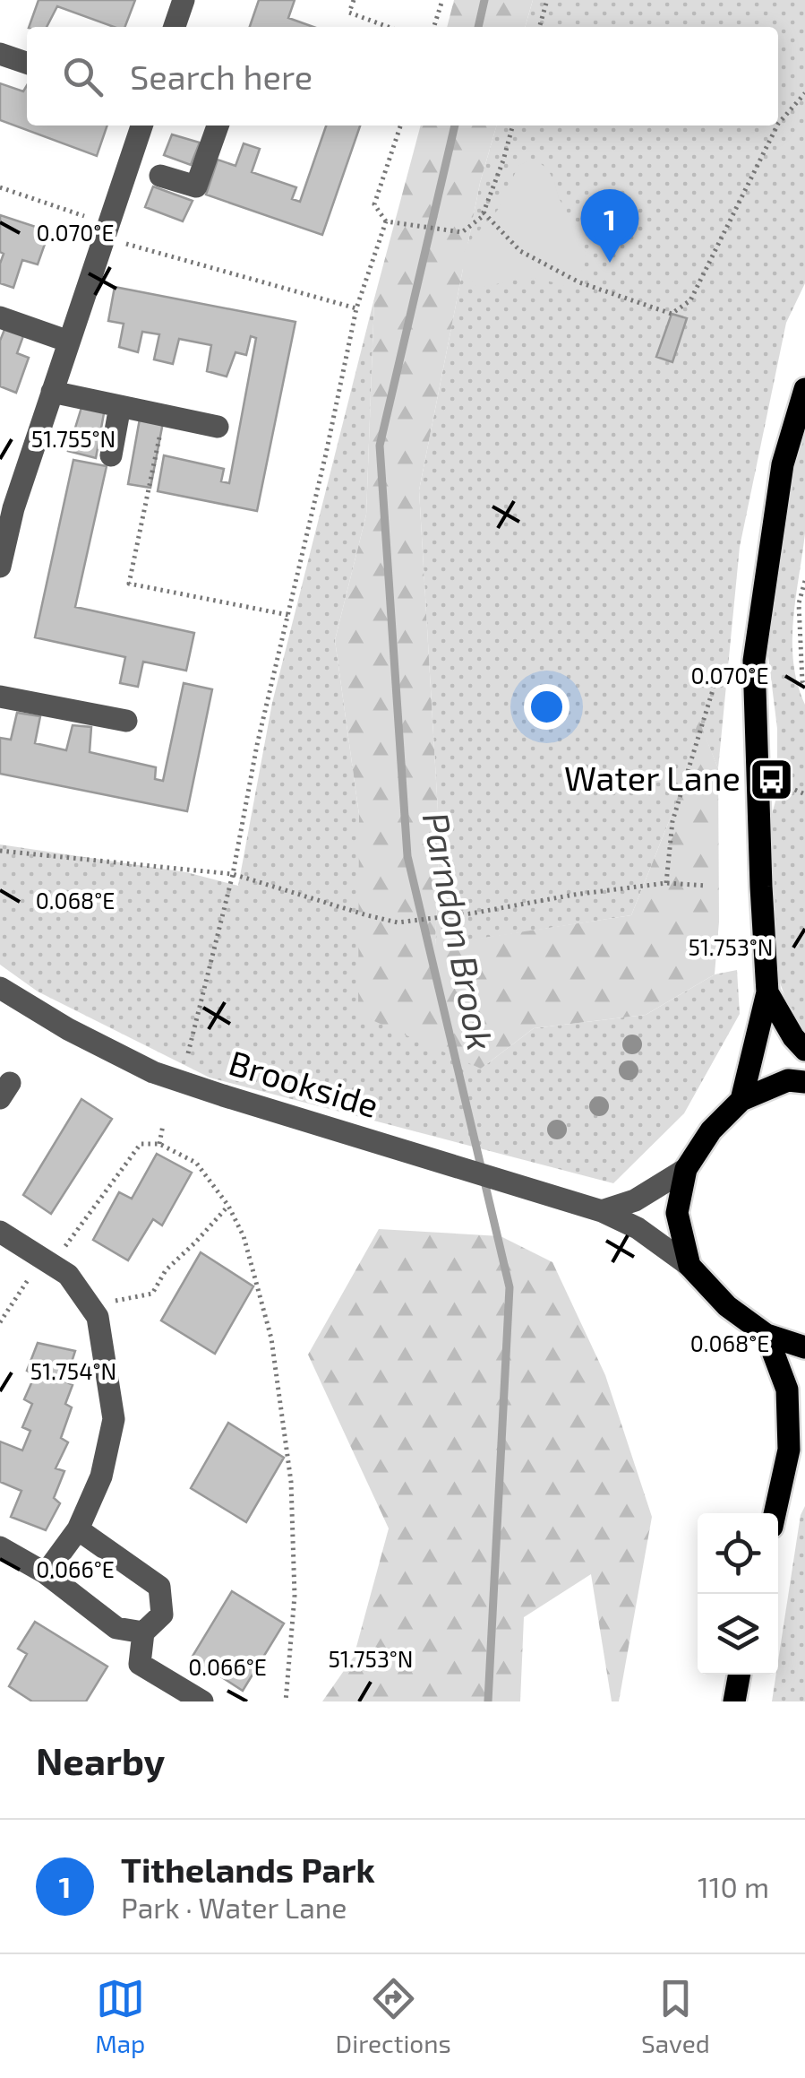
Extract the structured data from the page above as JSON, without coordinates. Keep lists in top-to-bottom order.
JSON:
{
  "streets": {
    "street": ["Brookside"]
  },
  "water": ["Parndon Brook"],
  "places": {
    "bus stop": ["Water Lane"]
  },
  "page": {
    "search": "Search here",
    "pins": "1",
    "heading": "Nearby",
    "list": [
      {
        "mark": "1",
        "name": "Tithelands Park",
        "note": "Park · Water Lane",
        "value": "110 m"
      }
    ],
    "nav": ["Map", "Directions", "Saved"]
  },
  "coordinates": [
    "0.070°E",
    "51.755°N",
    "0.068°E",
    "51.753°N",
    "51.754°N",
    "0.066°E"
  ]
}
